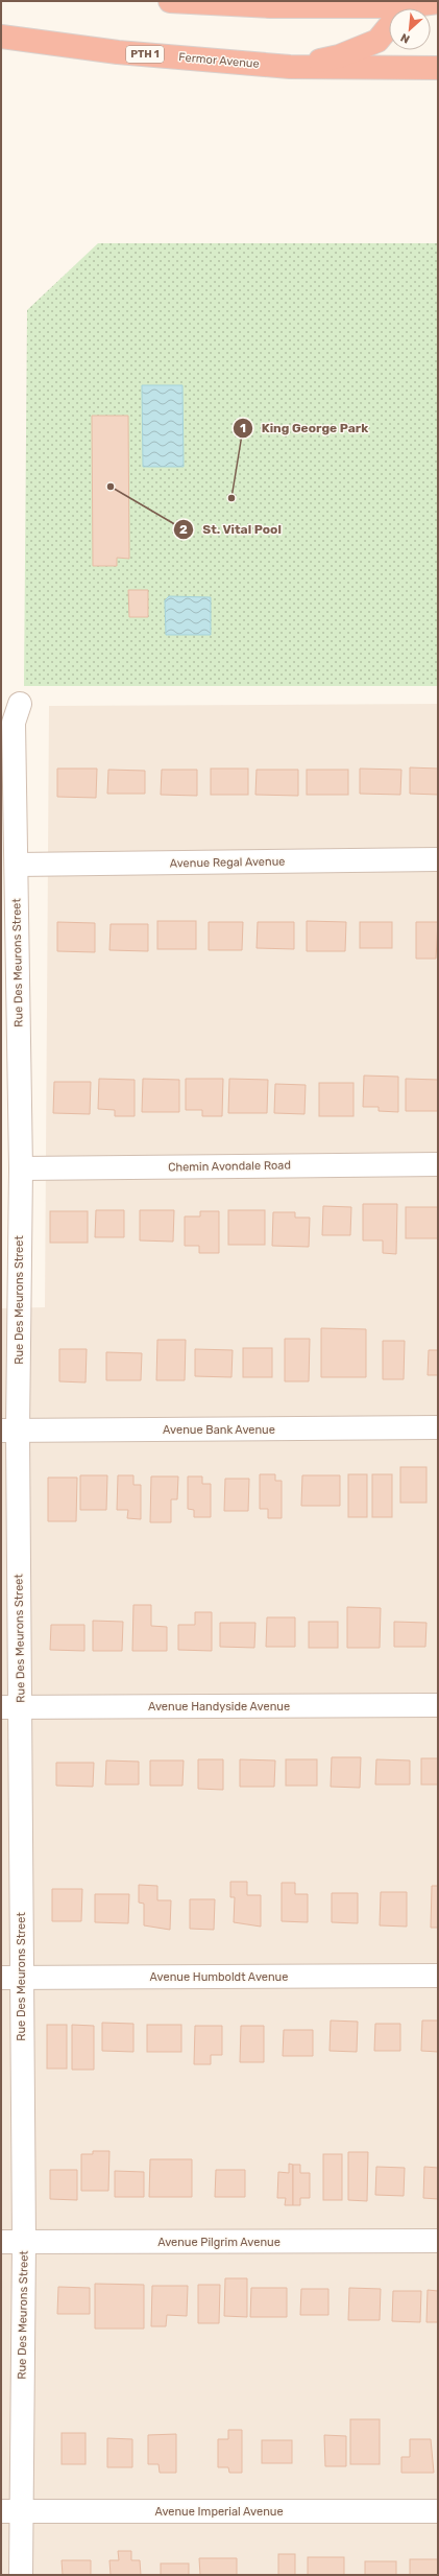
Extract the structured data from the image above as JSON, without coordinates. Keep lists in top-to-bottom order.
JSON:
{
  "streets": {
    "highway": ["PTH 1", "Fermor Avenue"],
    "street": [
      "Avenue Regal Avenue",
      "Rue Des Meurons Street",
      "Chemin Avondale Road",
      "Avenue Bank Avenue",
      "Avenue Handyside Avenue",
      "Avenue Humboldt Avenue",
      "Avenue Pilgrim Avenue",
      "Avenue Imperial Avenue"
    ]
  },
  "crossings": [
    ["Avenue Regal Avenue", "Rue Des Meurons Street"],
    ["Rue Des Meurons Street", "Chemin Avondale Road"],
    ["Rue Des Meurons Street", "Avenue Bank Avenue"],
    ["Rue Des Meurons Street", "Avenue Handyside Avenue"],
    ["Rue Des Meurons Street", "Avenue Humboldt Avenue"],
    ["Rue Des Meurons Street", "Avenue Pilgrim Avenue"],
    ["Rue Des Meurons Street", "Avenue Imperial Avenue"]
  ],
  "places": ["St. Vital Pool", "King George Park"],
  "north": "bottom left"
}
